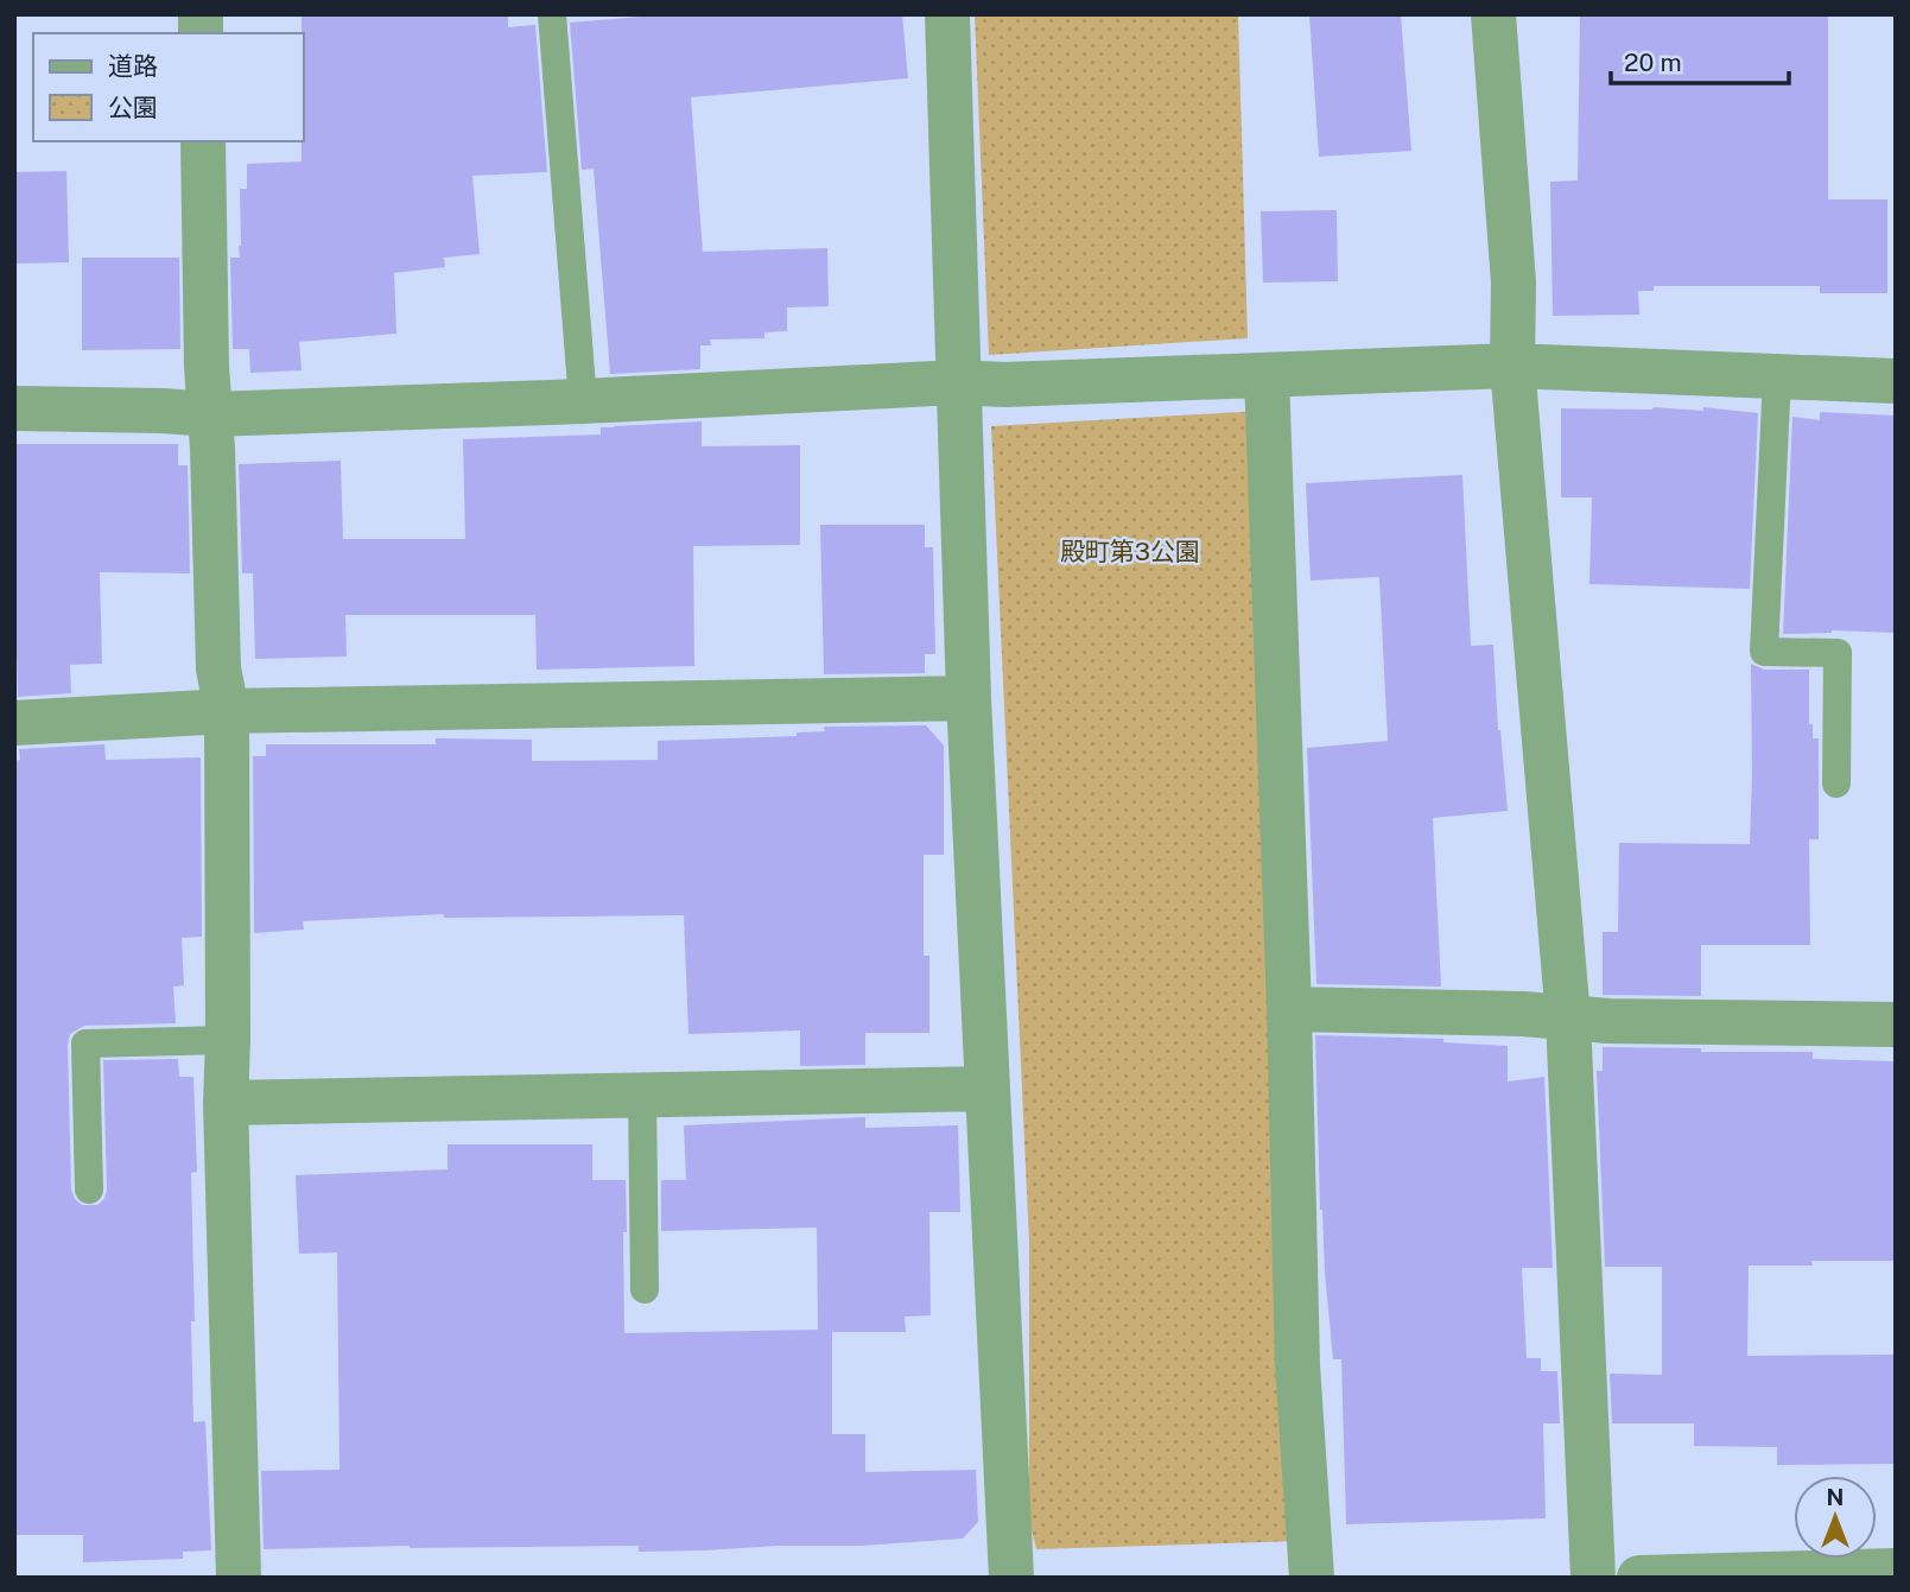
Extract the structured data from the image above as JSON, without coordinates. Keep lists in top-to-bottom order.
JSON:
{
  "parks": ["殿町第3公園"],
  "legend": ["道路", "公園"],
  "scale_bar": "20 m",
  "north": "top"
}
